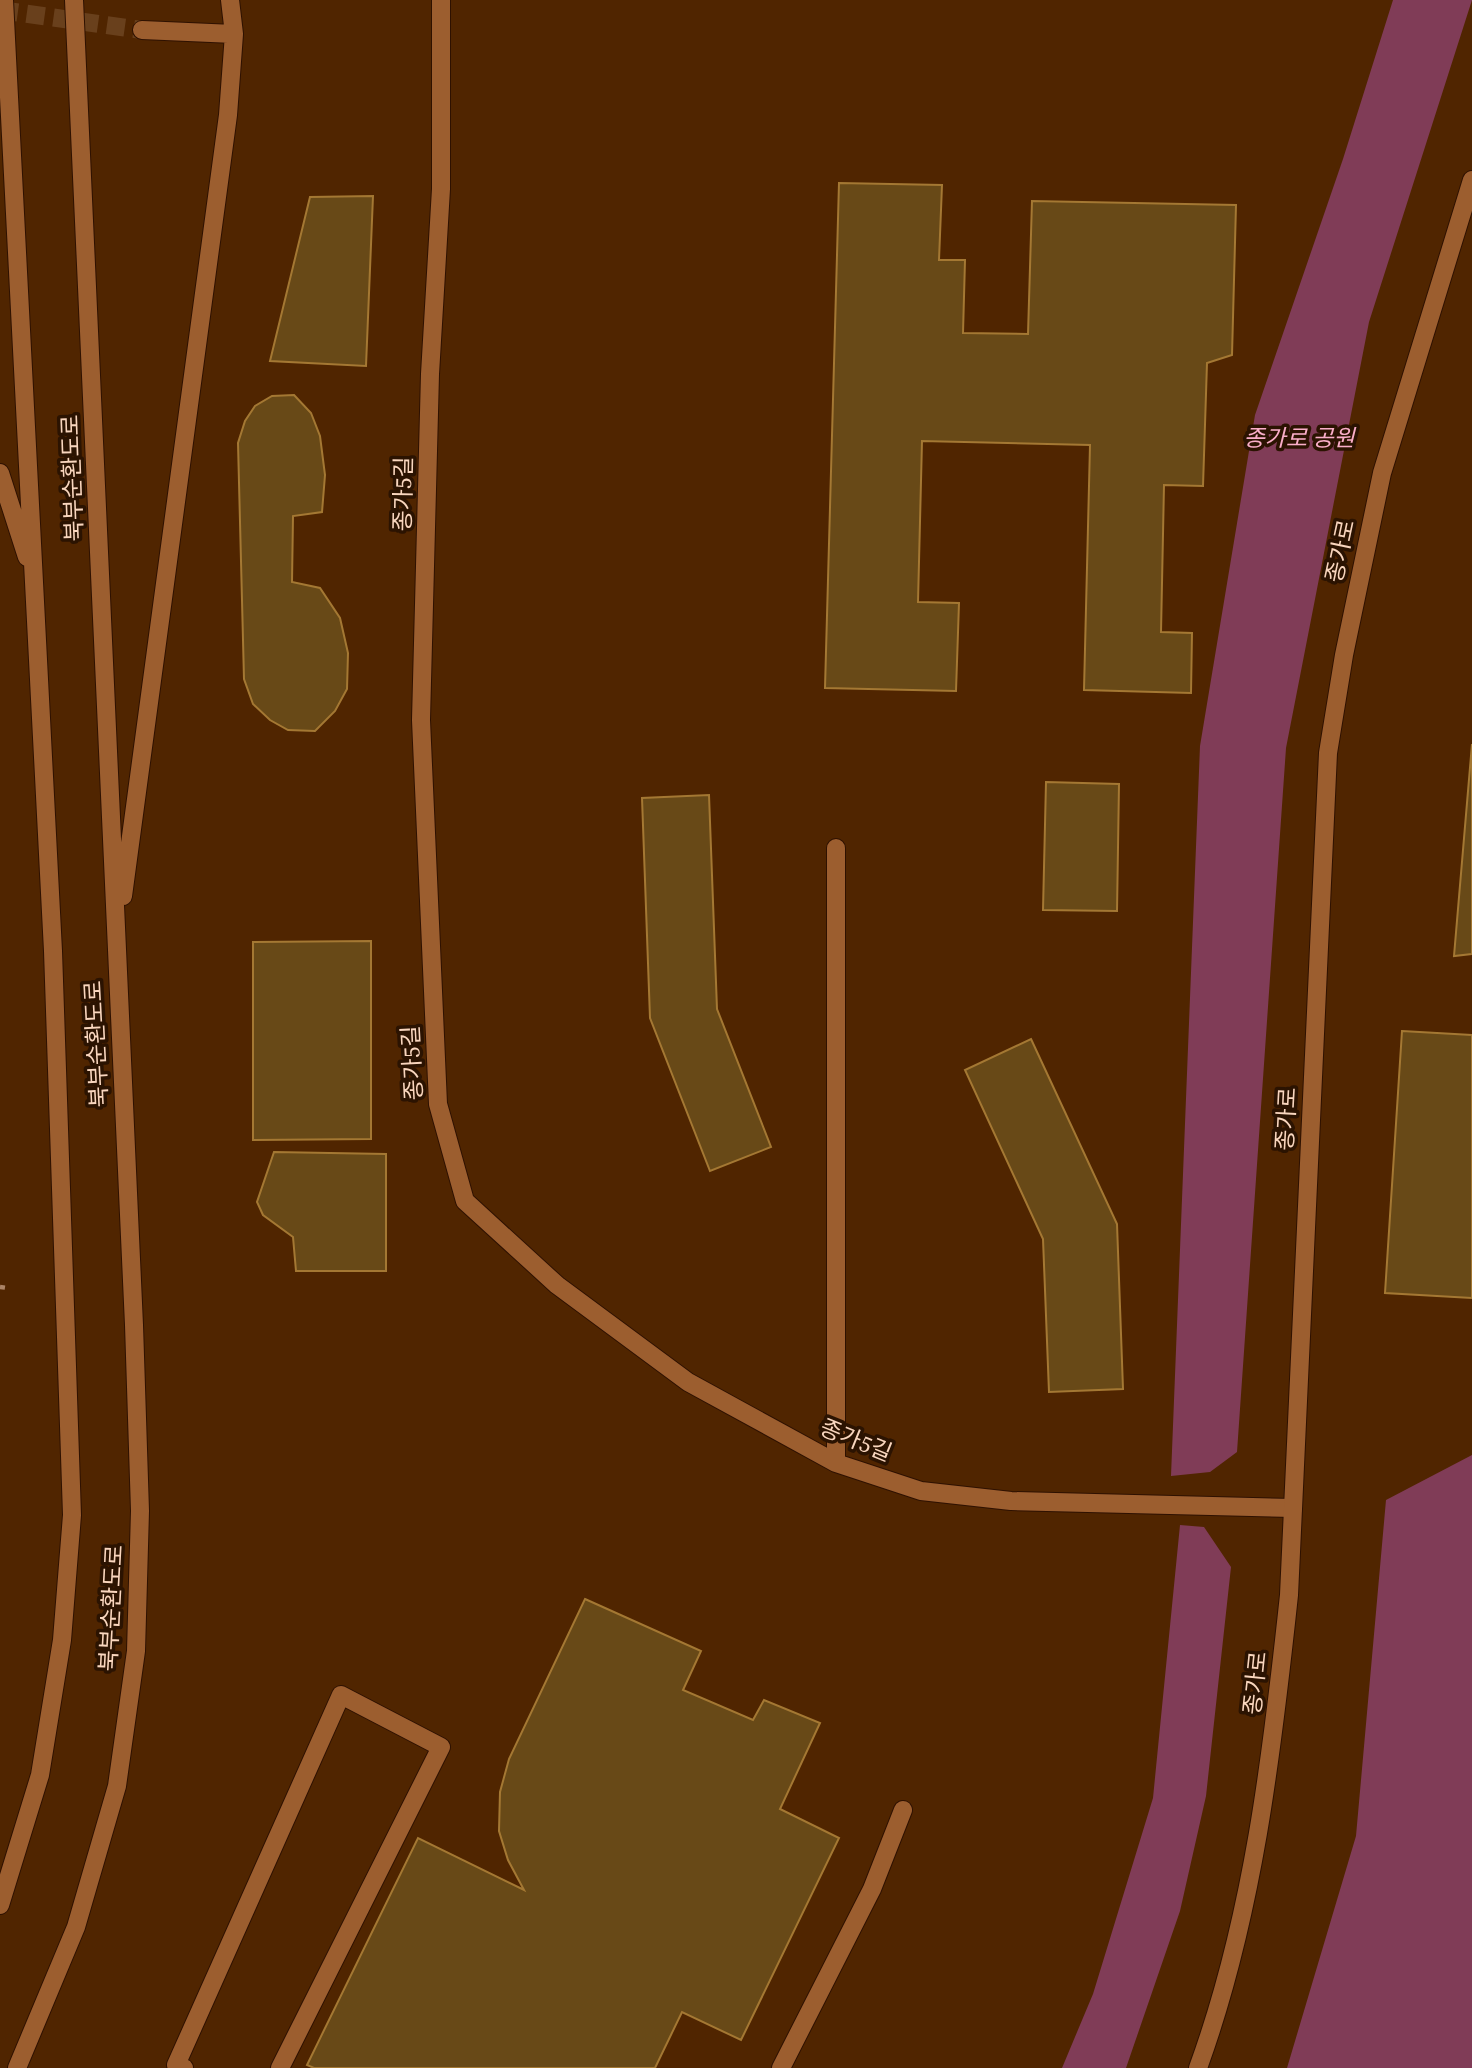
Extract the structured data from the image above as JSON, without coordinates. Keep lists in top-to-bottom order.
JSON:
{
  "streets": {
    "main road": ["북부순환도로", "종가5길", "종가로"]
  },
  "crossings": [
    ["종가5길", "종가로"]
  ],
  "parks": ["종가로 공원"]
}
